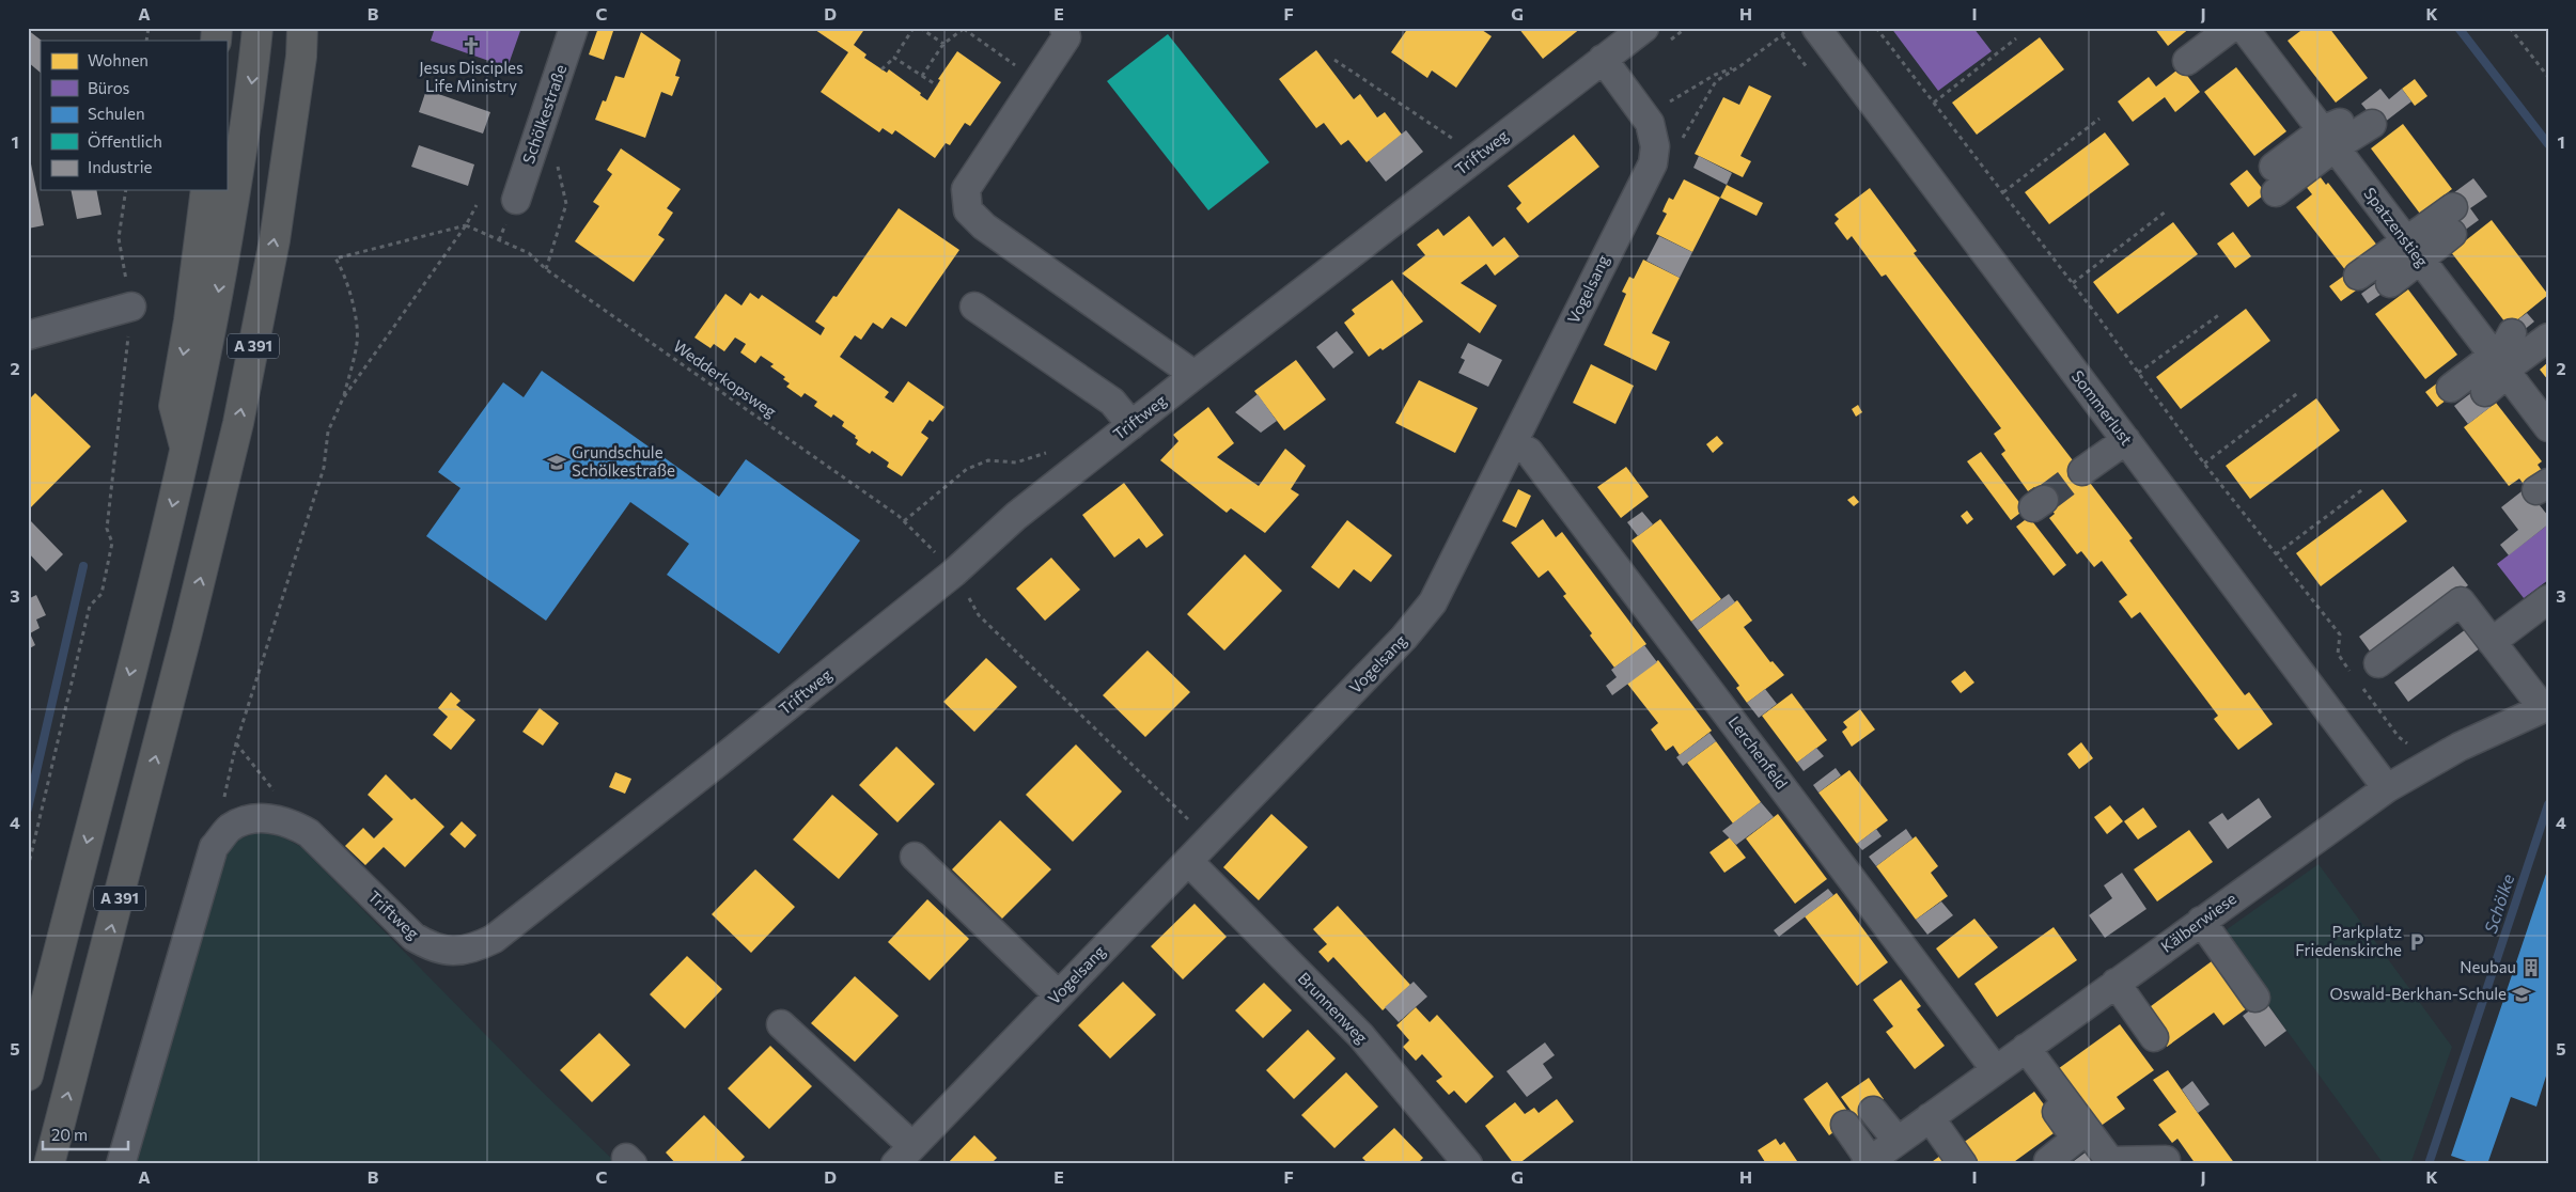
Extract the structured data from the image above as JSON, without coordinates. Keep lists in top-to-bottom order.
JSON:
{
  "streets": {
    "highway": ["A 391"],
    "street": [
      "Schölkestraße",
      "Triftweg",
      "Spatzenstieg",
      "Vogelsang",
      "Sommerlust",
      "Lerchenfeld",
      "Kälberwiese",
      "Brunnenweg"
    ],
    "path": ["Wedderkopsweg"]
  },
  "crossings": [
    ["Triftweg", "Vogelsang"],
    ["Triftweg", "Wedderkopsweg"],
    ["Vogelsang", "Lerchenfeld"],
    ["Vogelsang", "Brunnenweg"],
    ["Sommerlust", "Kälberwiese"],
    ["Lerchenfeld", "Kälberwiese"]
  ],
  "water": ["Schölke"],
  "places": {
    "church": ["Jesus Disciples Life Ministry"],
    "school or university": ["Grundschule Schölkestraße", "Oswald-Berkhan-Schule"],
    "parking": ["Parkplatz Friedenskirche"],
    "building": ["Neubau"]
  },
  "legend": [
    "Wohnen",
    "Büros",
    "Schulen",
    "Öffentlich",
    "Industrie"
  ],
  "scale_bar": "20 m",
  "grid": {
    "columns": [
      "A",
      "B",
      "C",
      "D",
      "E",
      "F",
      "G",
      "H",
      "I",
      "J",
      "K"
    ],
    "rows": [
      "1",
      "2",
      "3",
      "4",
      "5"
    ]
  }
}
